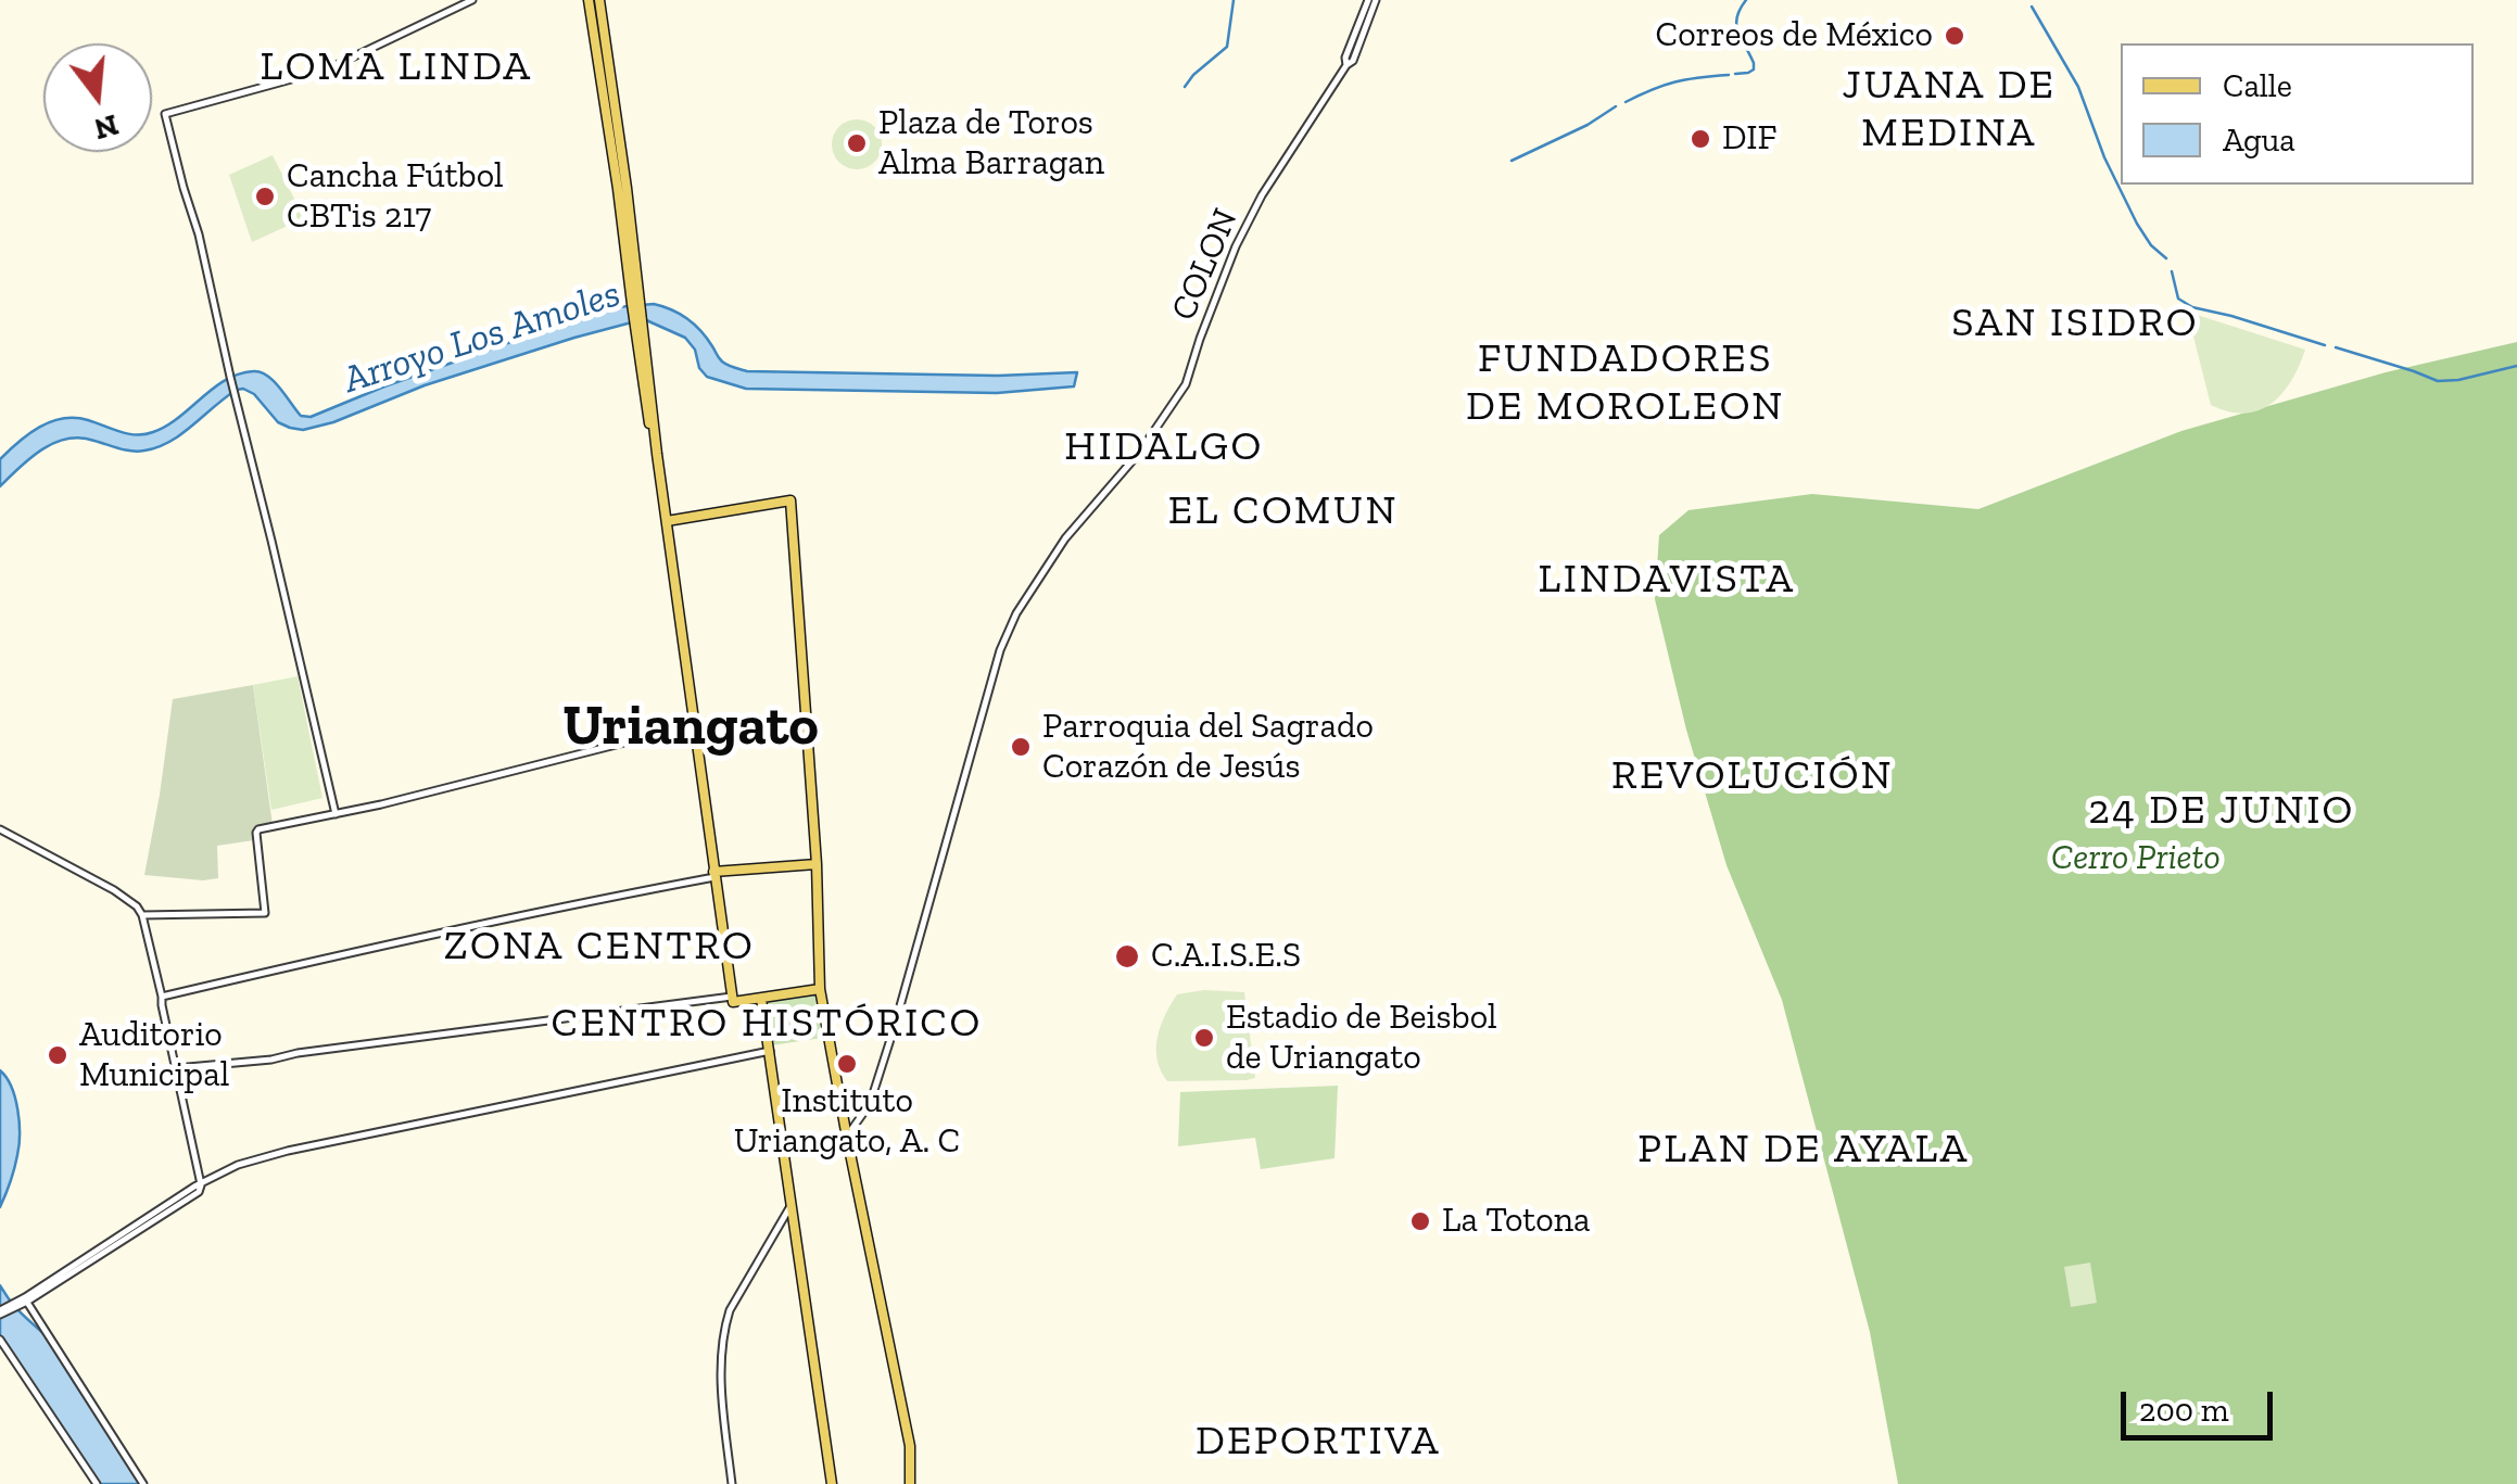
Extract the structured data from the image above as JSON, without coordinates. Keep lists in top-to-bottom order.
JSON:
{
  "streets": {
    "street": ["COLON"]
  },
  "districts": [
    "LOMA LINDA",
    "JUANA DE MEDINA",
    "SAN ISIDRO",
    "FUNDADORES DE MOROLEON",
    "HIDALGO",
    "EL COMUN",
    "LINDAVISTA",
    "Uriangato",
    "REVOLUCIÓN",
    "24 DE JUNIO",
    "ZONA CENTRO",
    "CENTRO HISTÓRICO",
    "PLAN DE AYALA",
    "DEPORTIVA"
  ],
  "water": ["Arroyo Los Amoles"],
  "parks": ["Cerro Prieto"],
  "places": [
    "Correos de México",
    "DIF",
    "Plaza de Toros Alma Barragan",
    "Cancha Fútbol CBTis 217",
    "Parroquia del Sagrado Corazón de Jesús",
    "C.A.I.S.E.S",
    "Estadio de Beisbol de Uriangato",
    "Auditorio Municipal",
    "Instituto Uriangato, A. C",
    "La Totona"
  ],
  "legend": ["Calle", "Agua"],
  "scale_bar": "200 m",
  "north": "bottom"
}
